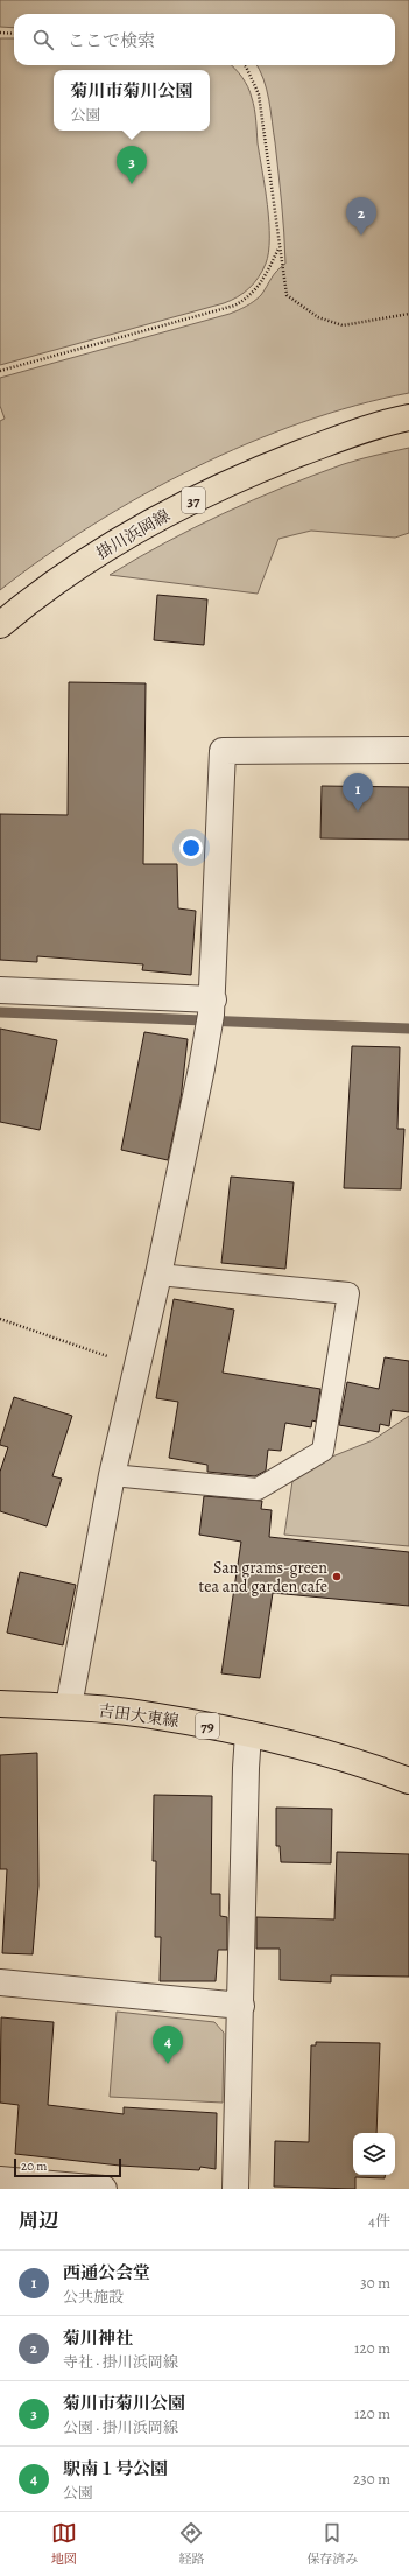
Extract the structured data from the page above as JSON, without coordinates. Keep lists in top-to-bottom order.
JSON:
{
  "streets": {
    "main road": [
      "37",
      "掛川浜岡線",
      "吉田大東線",
      "79"
    ]
  },
  "places": ["San grams-green tea and garden cafe"],
  "scale_bar": "20 m",
  "page": {
    "search": "ここで検索",
    "popup": ["菊川市菊川公園", "公園"],
    "pins": [
      "3",
      "2",
      "1",
      "4"
    ],
    "scale": "20 m",
    "heading": ["周辺", "4件"],
    "list": [
      {
        "mark": "1",
        "name": "西通公会堂",
        "note": "公共施設",
        "value": "30 m"
      },
      {
        "mark": "2",
        "name": "菊川神社",
        "note": "寺社 · 掛川浜岡線",
        "value": "120 m"
      },
      {
        "mark": "3",
        "name": "菊川市菊川公園",
        "note": "公園 · 掛川浜岡線",
        "value": "120 m"
      },
      {
        "mark": "4",
        "name": "駅南１号公園",
        "note": "公園",
        "value": "230 m"
      }
    ],
    "nav": ["地図", "経路", "保存済み"]
  }
}
